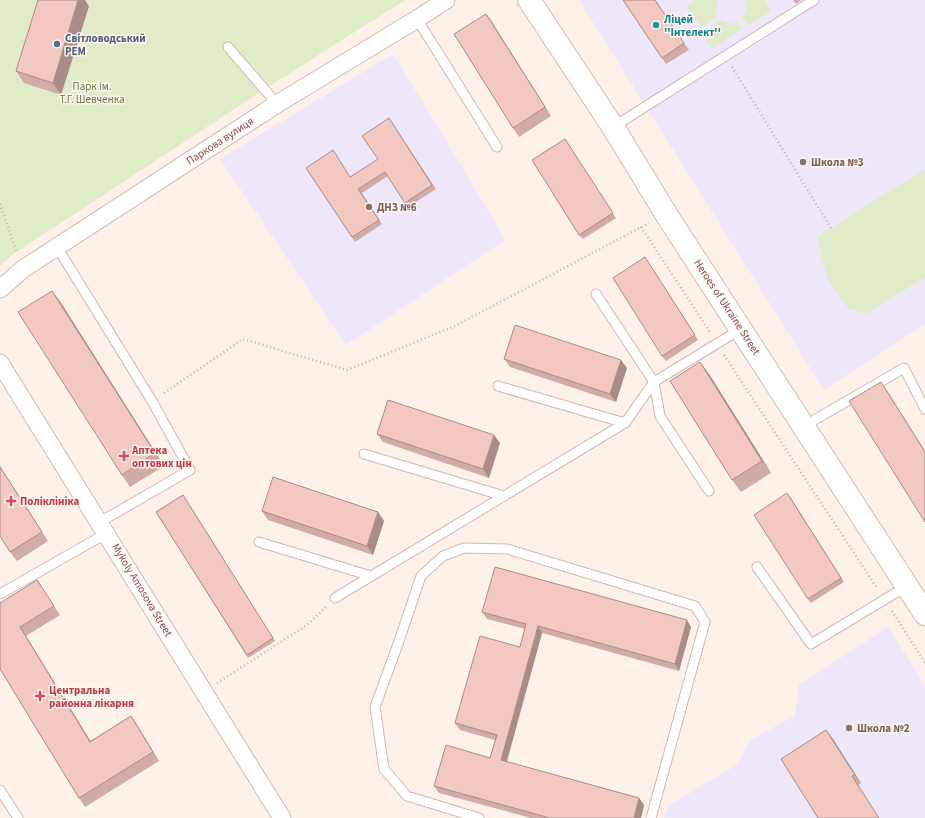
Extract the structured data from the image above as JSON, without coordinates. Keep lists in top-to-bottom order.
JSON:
{
  "streets": {
    "main road": ["Heroes of Ukraine Street"],
    "street": ["Паркова вулиця", "Mykoly Amosova Street"]
  },
  "parks": ["Парк ім. Т.Г. Шевченка"],
  "places": {
    "other": [
      "Ліцей ''Інтелект''",
      "Світловодський РЕМ",
      "Школа №3",
      "ДНЗ №6",
      "Школа №2"
    ],
    "health": ["Аптека оптових цін", "Поліклініка", "Центральна районна лікарня"]
  }
}
